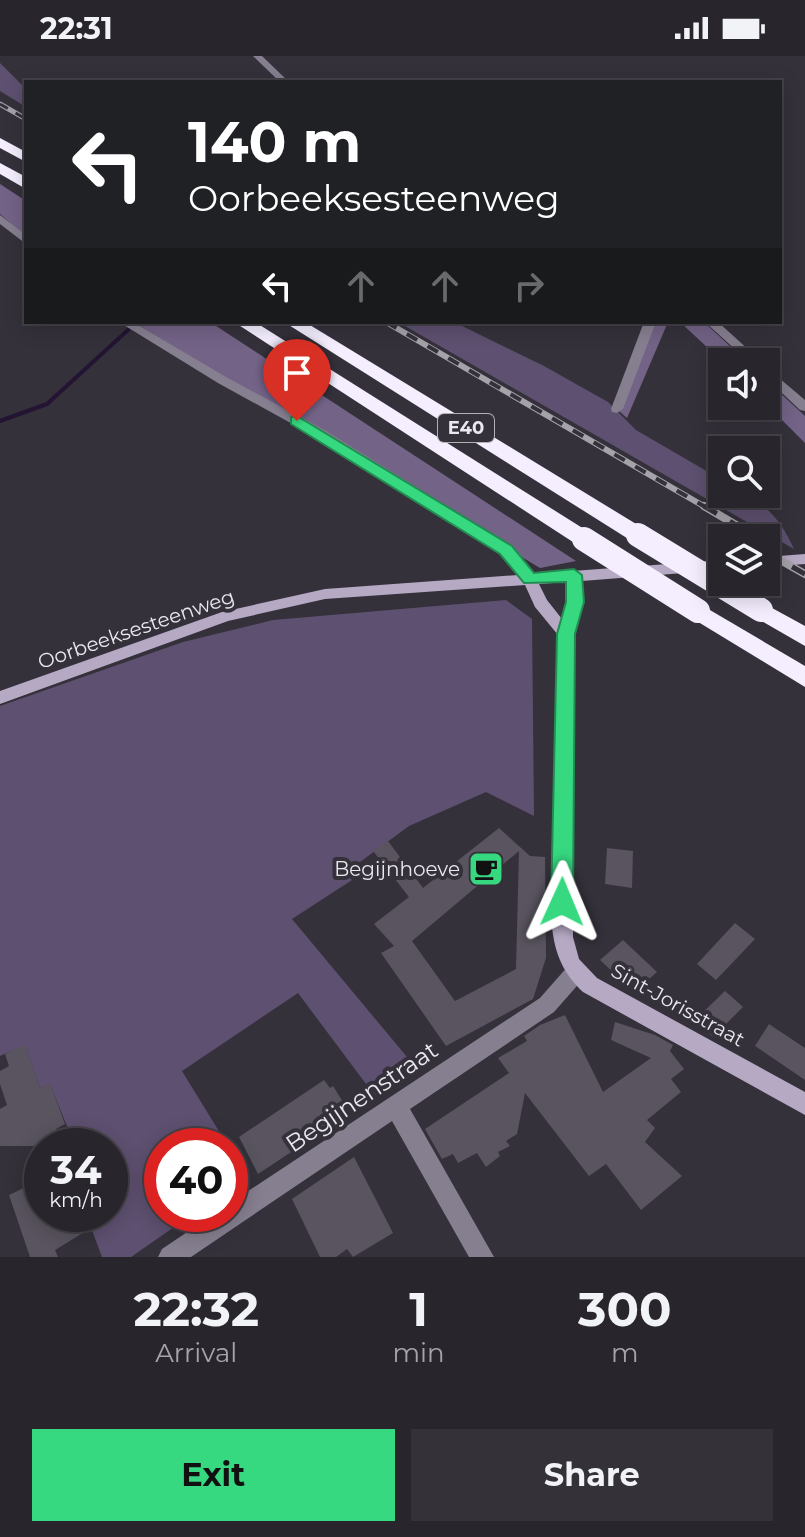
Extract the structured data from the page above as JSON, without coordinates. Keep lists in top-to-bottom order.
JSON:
{
  "streets": {
    "highway": ["E40"],
    "street": ["Oorbeeksesteenweg", "Sint-Jorisstraat", "Begijnenstraat"]
  },
  "crossings": [
    ["Sint-Jorisstraat", "Begijnenstraat"]
  ],
  "places": {
    "cafe": ["Begijnhoeve"]
  },
  "page": {
    "status": "22:31",
    "turn": ["140 m", "Oorbeeksesteenweg"],
    "speed": "34 km/h",
    "limit": "40",
    "eta": [
      "22:32",
      "Arrival",
      "1",
      "min",
      "300",
      "m"
    ],
    "buttons": ["Exit", "Share"]
  }
}
